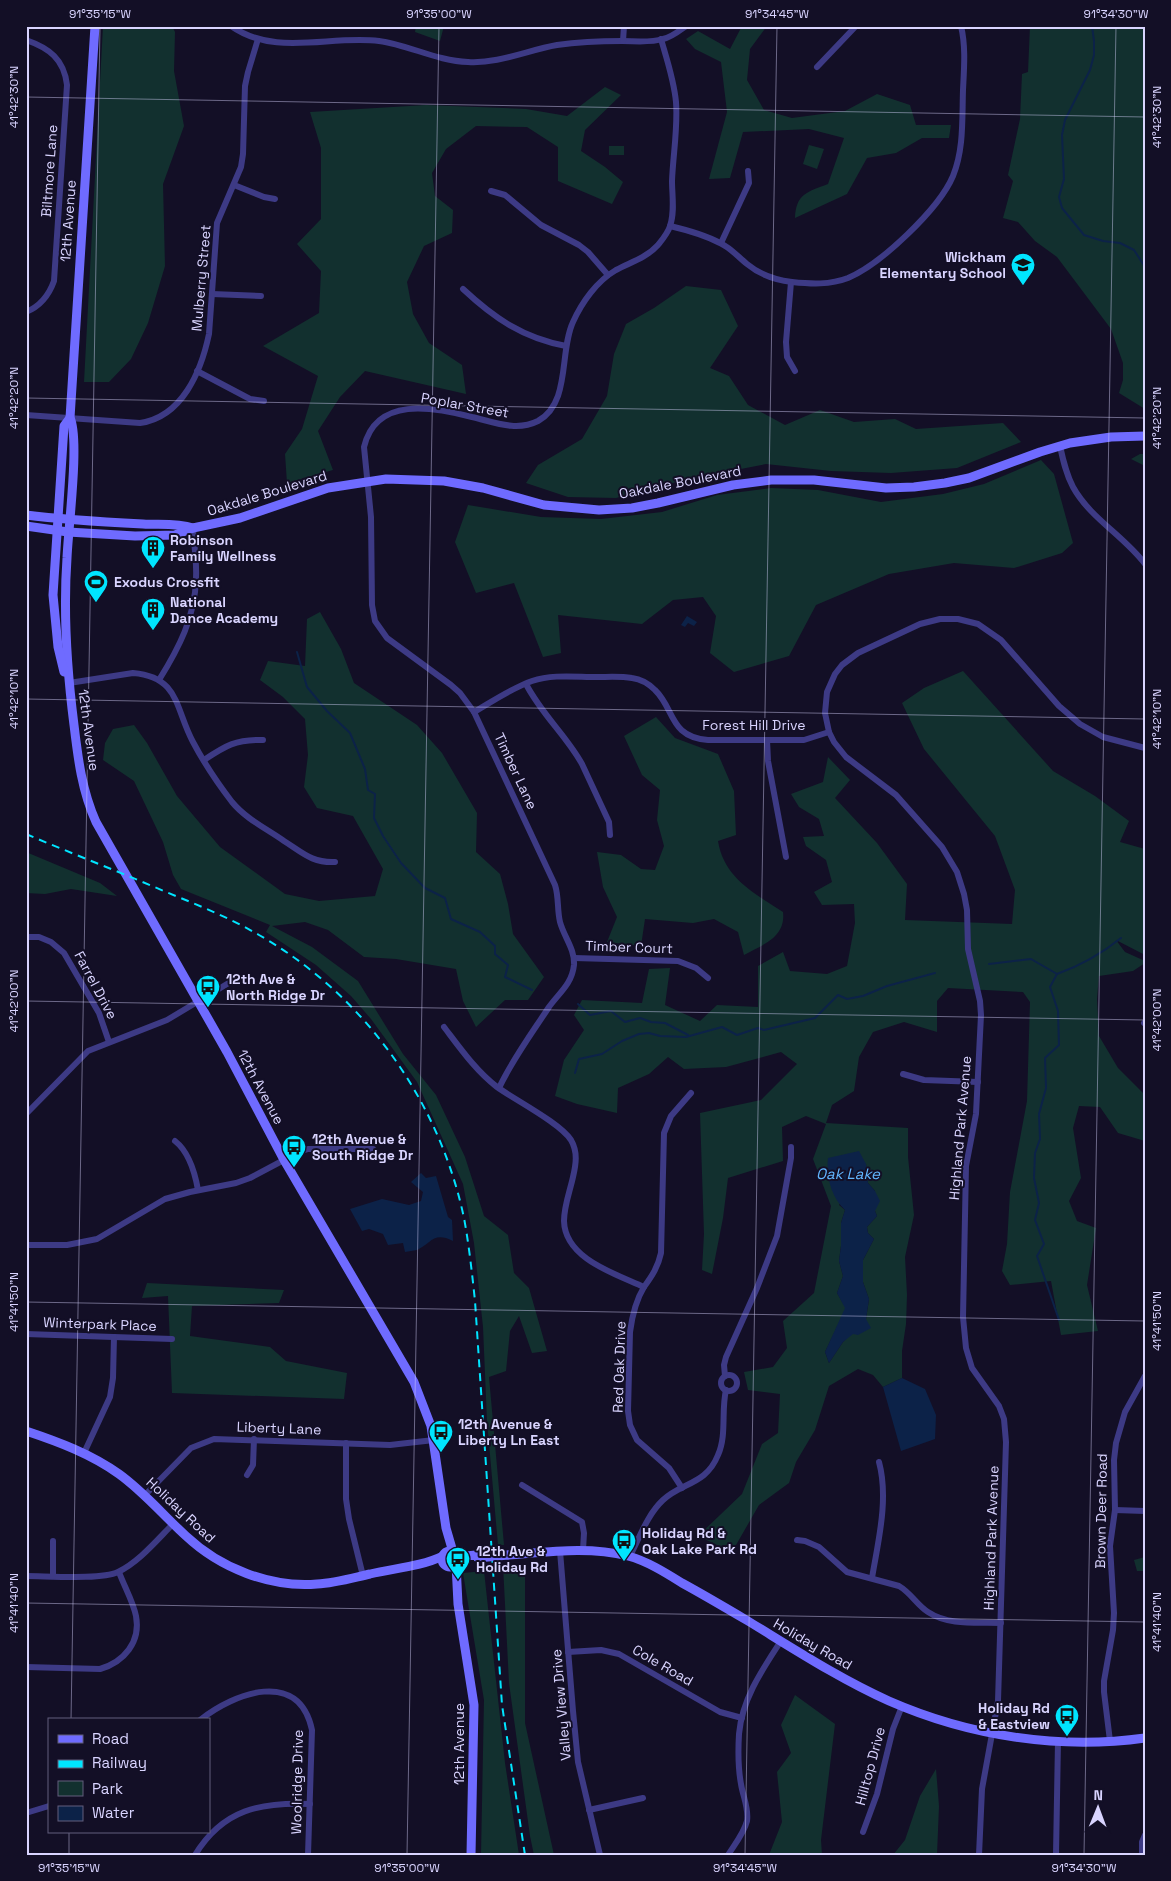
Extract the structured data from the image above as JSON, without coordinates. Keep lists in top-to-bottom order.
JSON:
{
  "streets": {
    "street": [
      "Biltmore Lane",
      "12th Avenue",
      "Mulberry Street",
      "Poplar Street",
      "Oakdale Boulevard",
      "Forest Hill Drive",
      "Timber Lane",
      "Timber Court",
      "Farrel Drive",
      "Highland Park Avenue",
      "Winterpark Place",
      "Red Oak Drive",
      "Liberty Lane",
      "Holiday Road",
      "Brown Deer Road",
      "Cole Road",
      "Valley View Drive",
      "Hilltop Drive",
      "Woolridge Drive"
    ]
  },
  "crossings": [
    ["12th Avenue", "Mulberry Street"],
    ["12th Avenue", "Oakdale Boulevard"],
    ["12th Avenue", "Liberty Lane"],
    ["12th Avenue", "Holiday Road"],
    ["Poplar Street", "Oakdale Boulevard"],
    ["Poplar Street", "Timber Lane"],
    ["Oakdale Boulevard", "Timber Lane"],
    ["Forest Hill Drive", "Timber Lane"],
    ["Forest Hill Drive", "Highland Park Avenue"],
    ["Timber Lane", "Timber Court"],
    ["Highland Park Avenue", "Holiday Road"],
    ["Liberty Lane", "Holiday Road"],
    ["Holiday Road", "Brown Deer Road"],
    ["Holiday Road", "Valley View Drive"],
    ["Holiday Road", "Hilltop Drive"],
    ["Cole Road", "Valley View Drive"]
  ],
  "water": ["Oak Lake"],
  "places": {
    "school or university": ["Wickham Elementary School"],
    "building": ["Robinson Family Wellness", "National Dance Academy"],
    "sports": ["Exodus Crossfit"],
    "bus stop": [
      "12th Ave & North Ridge Dr",
      "12th Avenue & South Ridge Dr",
      "12th Avenue & Liberty Ln East",
      "Holiday Rd & Oak Lake Park Rd",
      "12th Ave & Holiday Rd",
      "Holiday Rd & Eastview"
    ]
  },
  "legend": [
    "Road",
    "Railway",
    "Park",
    "Water"
  ],
  "north": "top",
  "coordinates": [
    "91°35'15\"W",
    "91°35'00\"W",
    "91°34'45\"W",
    "91°34'30\"W",
    "41°42'30\"N",
    "41°42'20\"N",
    "41°42'10\"N",
    "41°42'00\"N",
    "41°41'50\"N",
    "41°41'40\"N"
  ]
}
